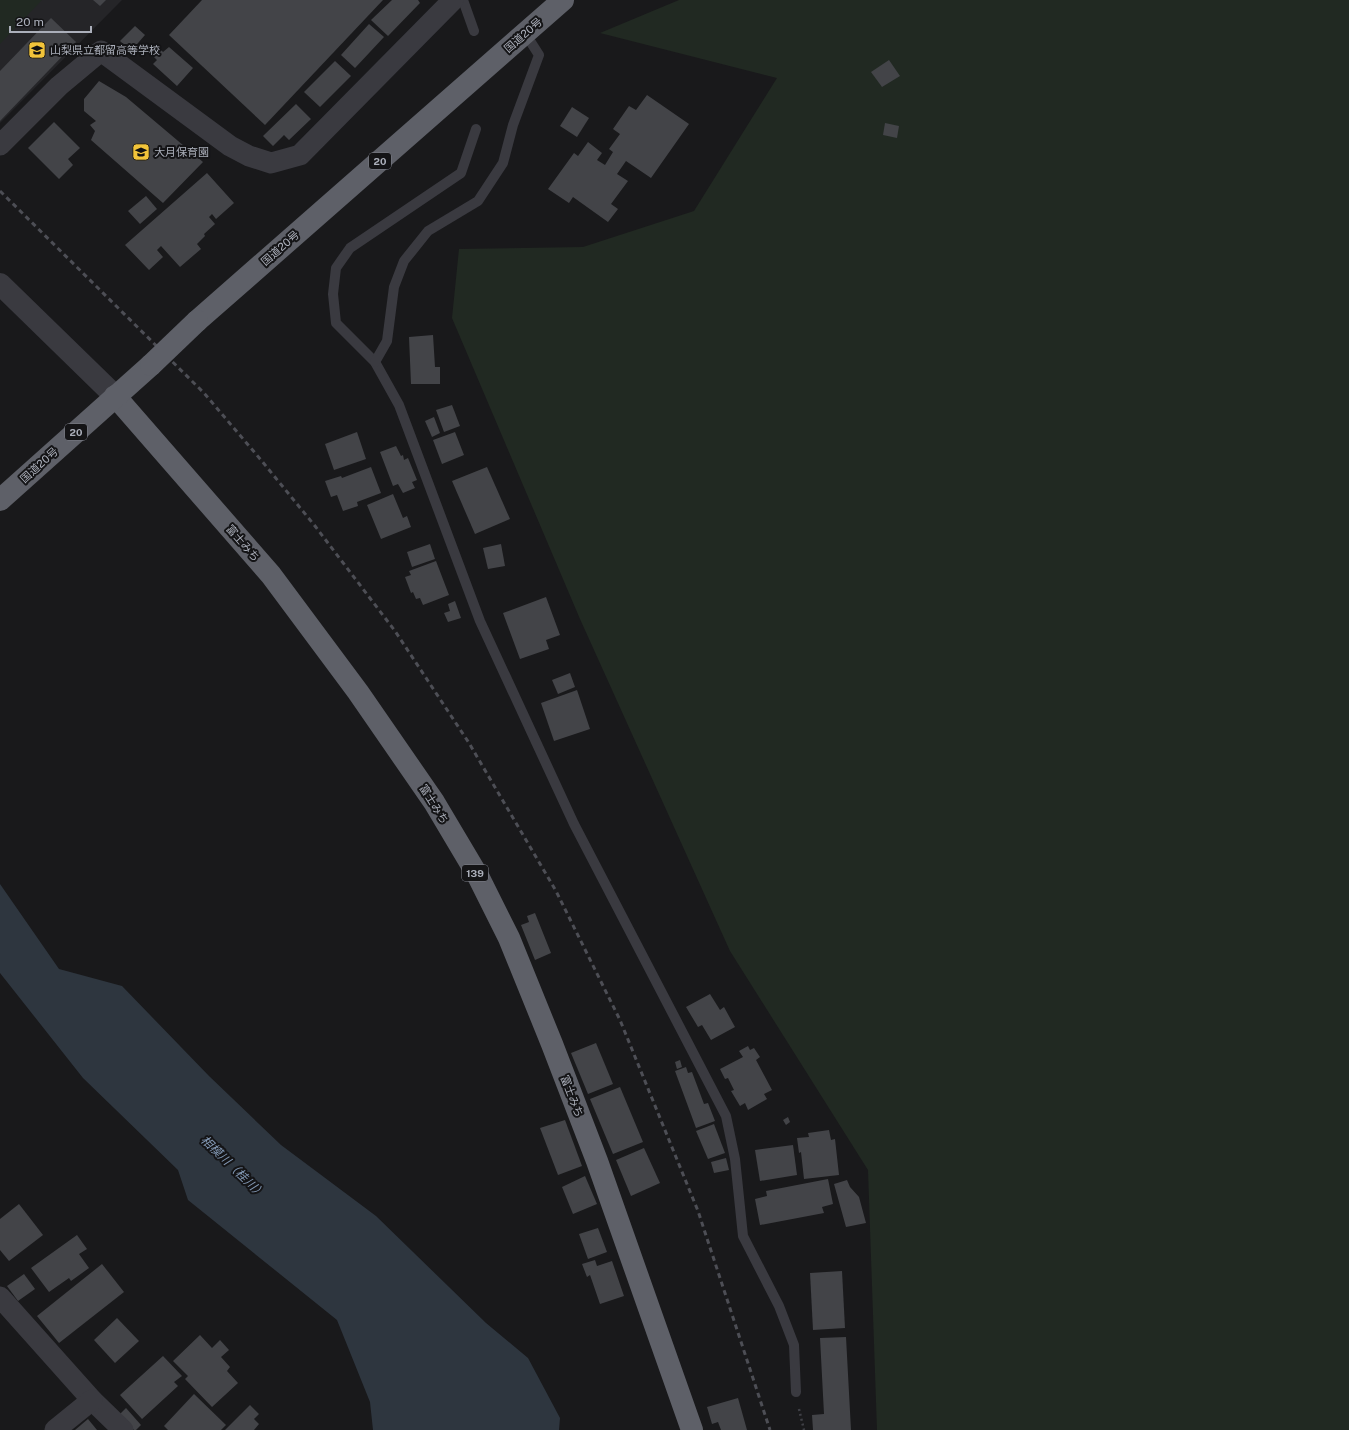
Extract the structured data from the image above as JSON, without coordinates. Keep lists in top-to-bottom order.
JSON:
{
  "streets": {
    "highway": [
      "国道20号",
      "20",
      "富士みち",
      "139"
    ]
  },
  "crossings": [
    ["国道20号", "富士みち"]
  ],
  "water": ["相模川（桂川）"],
  "places": {
    "school or university": ["山梨県立都留高等学校", "大月保育園"]
  },
  "scale_bar": "20 m"
}
